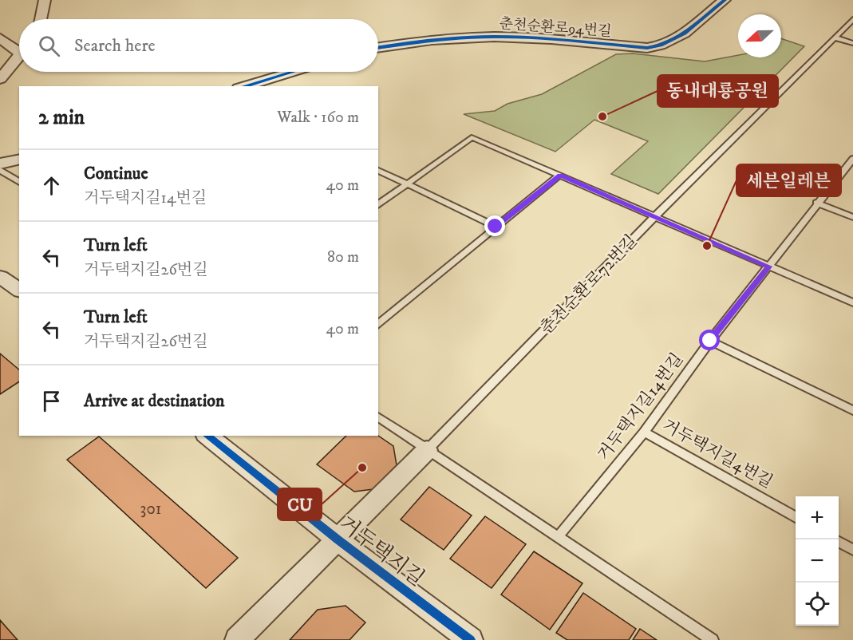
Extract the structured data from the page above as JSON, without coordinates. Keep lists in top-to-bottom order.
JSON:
{
  "streets": {
    "street": ["춘천순환로94번길", "춘천순환로72번길", "거두택지길"],
    "lane": ["거두택지길14번길", "거두택지길4번길"]
  },
  "crossings": [
    ["춘천순환로72번길", "거두택지길"],
    ["거두택지길14번길", "거두택지길4번길"]
  ],
  "places": ["동내대룡공원", "세븐일레븐", "CU"],
  "house_numbers": ["301"],
  "north": "left",
  "page": {
    "search": "Search here",
    "heading": ["2 min", "Walk · 160 m"],
    "list": [
      ["Continue", "거두택지길14번길", "40 m"],
      ["Turn left", "거두택지길26번길", "80 m"],
      ["Turn left", "거두택지길26번길", "40 m"],
      "Arrive at destination"
    ],
    "map_buttons": ["+", "−"]
  }
}
